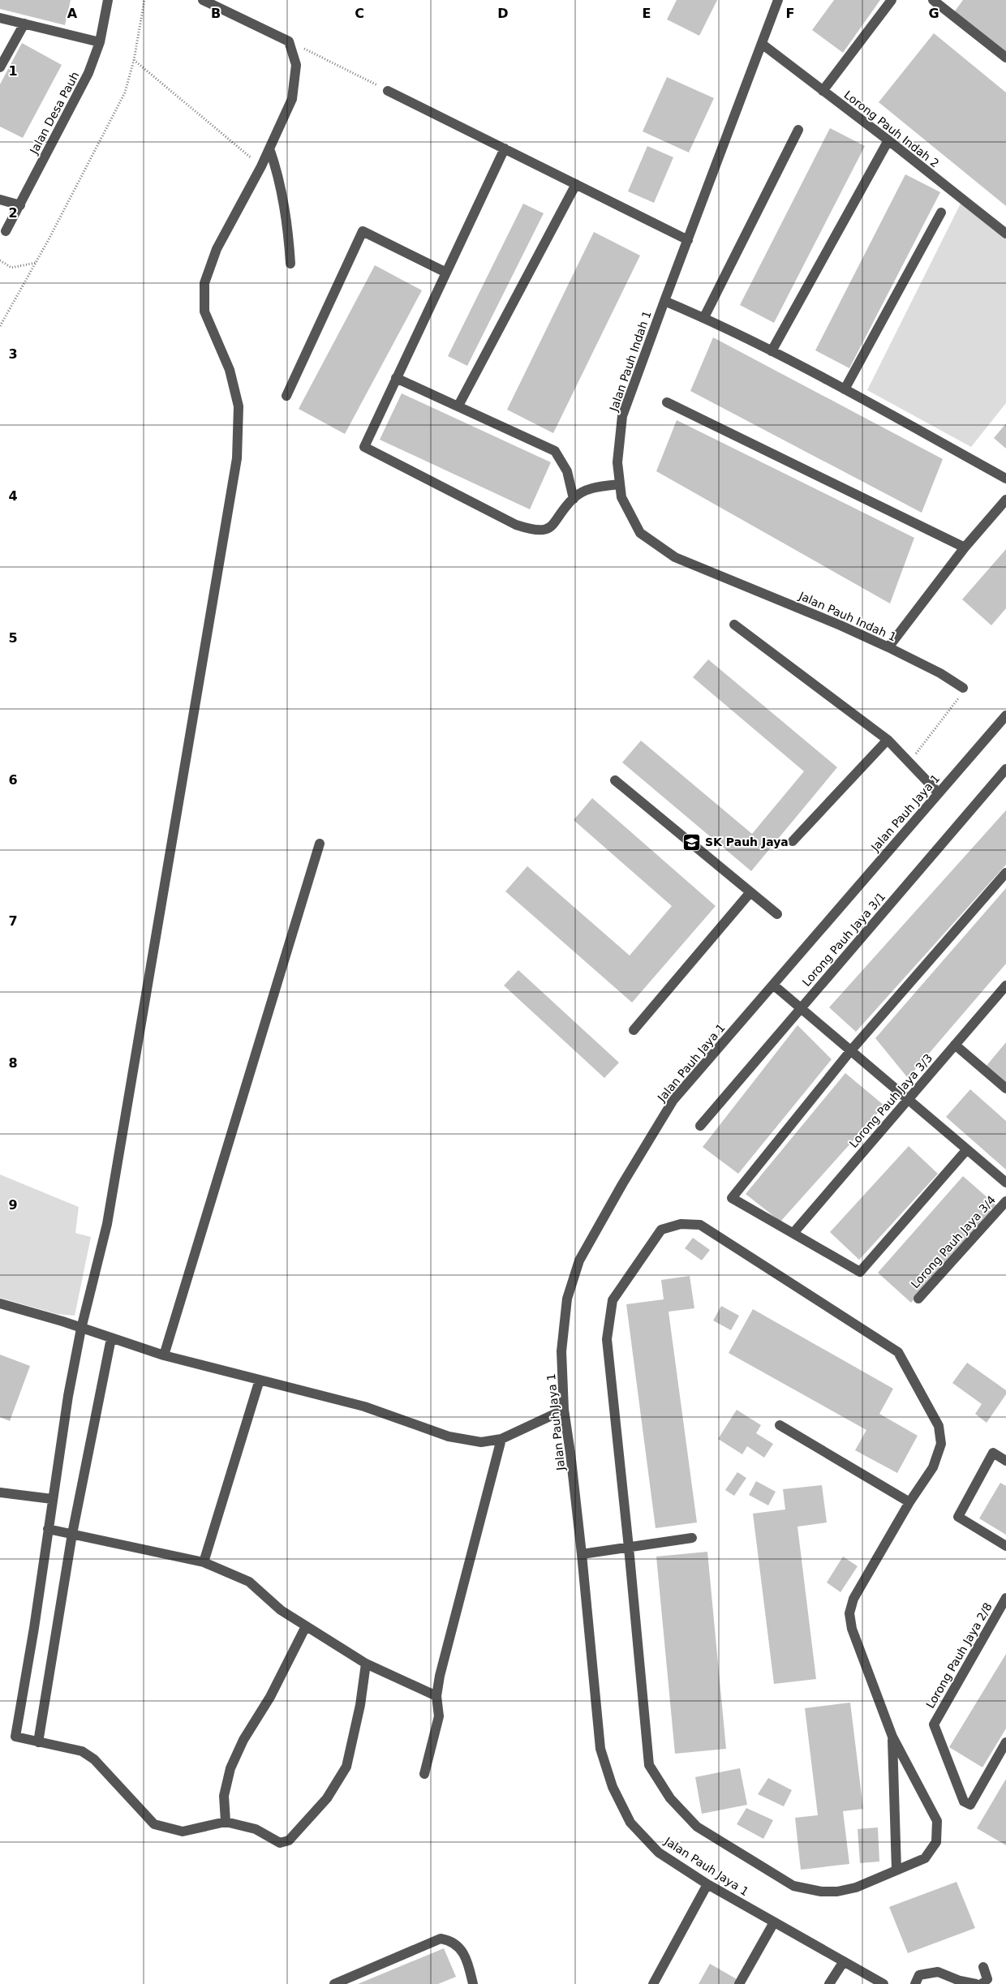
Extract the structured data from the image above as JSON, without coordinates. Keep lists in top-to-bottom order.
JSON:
{
  "streets": {
    "street": [
      "Jalan Desa Pauh",
      "Lorong Pauh Indah 2",
      "Jalan Pauh Indah 1",
      "Jalan Pauh Jaya 1",
      "Lorong Pauh Jaya 3/1",
      "Lorong Pauh Jaya 3/3",
      "Lorong Pauh Jaya 3/4",
      "Lorong Pauh Jaya 2/8"
    ]
  },
  "crossings": [
    ["Lorong Pauh Indah 2", "Jalan Pauh Indah 1"]
  ],
  "places": {
    "school or university": ["SK Pauh Jaya"]
  },
  "grid": {
    "columns": [
      "A",
      "B",
      "C",
      "D",
      "E",
      "F",
      "G"
    ],
    "rows": [
      "1",
      "2",
      "3",
      "4",
      "5",
      "6",
      "7",
      "8",
      "9"
    ]
  }
}
